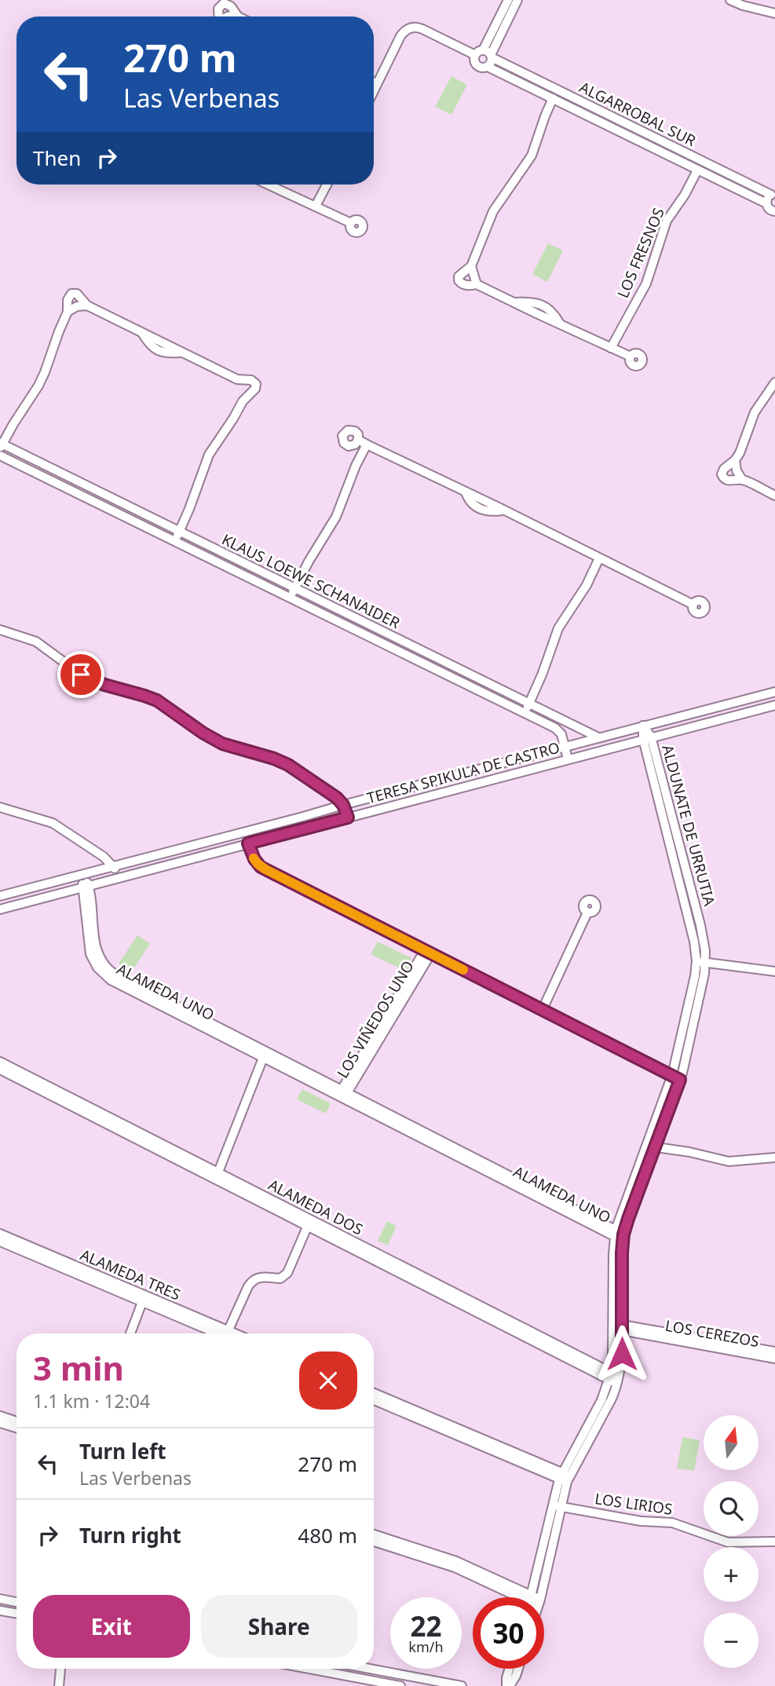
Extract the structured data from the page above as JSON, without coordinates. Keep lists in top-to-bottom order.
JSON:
{
  "streets": {
    "street": [
      "ALGARROBAL SUR",
      "LOS FRESNOS",
      "KLAUS LOEWE SCHANAIDER",
      "TERESA SPIKULA DE CASTRO",
      "ALDUNATE DE URRUTIA",
      "ALAMEDA UNO",
      "LOS VIÑEDOS UNO",
      "ALAMEDA DOS",
      "ALAMEDA TRES",
      "LOS CEREZOS",
      "LOS LIRIOS"
    ]
  },
  "crossings": [
    ["ALGARROBAL SUR", "LOS FRESNOS"],
    ["KLAUS LOEWE SCHANAIDER", "TERESA SPIKULA DE CASTRO"],
    ["TERESA SPIKULA DE CASTRO", "ALDUNATE DE URRUTIA"],
    ["TERESA SPIKULA DE CASTRO", "ALAMEDA UNO"],
    ["ALDUNATE DE URRUTIA", "ALAMEDA UNO"],
    ["ALDUNATE DE URRUTIA", "ALAMEDA DOS"],
    ["ALDUNATE DE URRUTIA", "LOS CEREZOS"],
    ["ALDUNATE DE URRUTIA", "LOS LIRIOS"],
    ["ALAMEDA UNO", "LOS VIÑEDOS UNO"]
  ],
  "north": "top",
  "page": {
    "turn": ["270 m", "Las Verbenas"],
    "then": "Then",
    "heading": ["3 min", "1.1 km · 12:04"],
    "map_buttons": ["+", "−"],
    "list": [
      {
        "name": "Turn left",
        "note": "Las Verbenas",
        "value": "270 m"
      },
      {
        "name": "Turn right",
        "value": "480 m"
      }
    ],
    "buttons": ["Exit", "Share"],
    "speed": "22 km/h",
    "limit": "30"
  }
}
